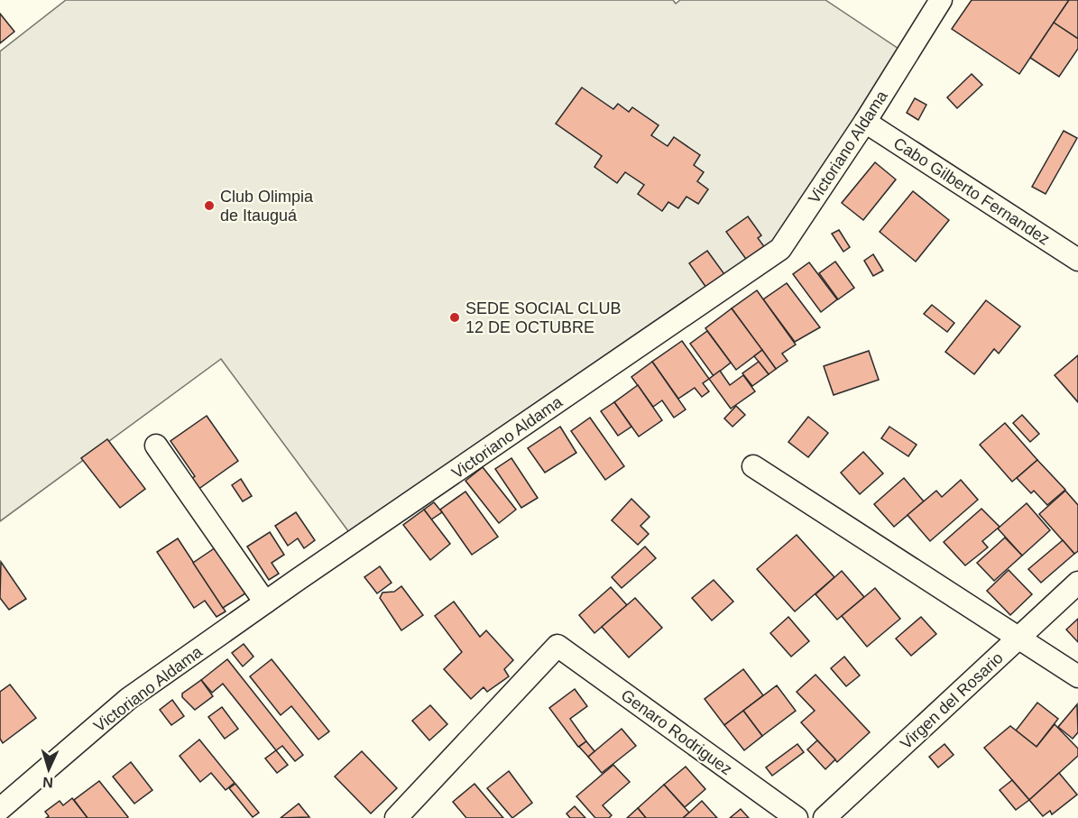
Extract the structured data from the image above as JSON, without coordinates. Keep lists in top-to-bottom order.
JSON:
{
  "streets": {
    "street": [
      "Victoriano Aldama",
      "Cabo Gilberto Fernandez",
      "Virgen del Rosario",
      "Genaro Rodriguez"
    ]
  },
  "crossings": [
    ["Victoriano Aldama", "Cabo Gilberto Fernandez"]
  ],
  "places": ["Club Olimpia de Itauguá", "SEDE SOCIAL CLUB 12 DE OCTUBRE"],
  "north": "bottom"
}
